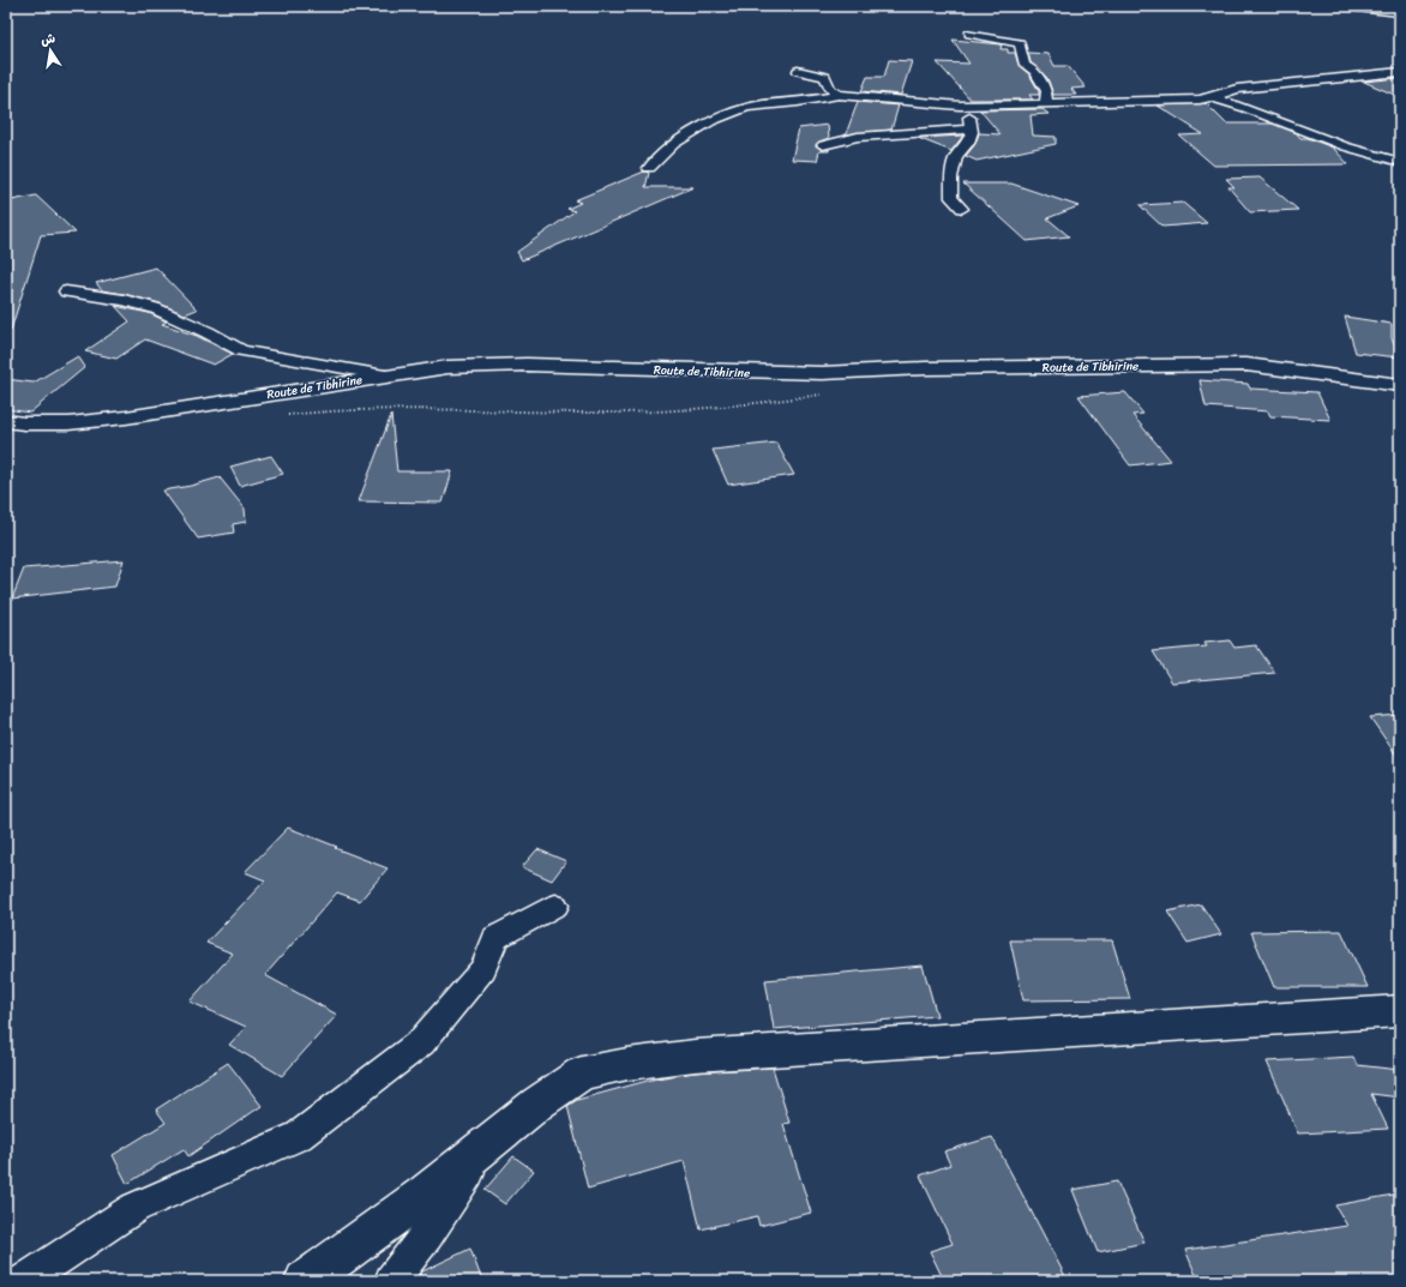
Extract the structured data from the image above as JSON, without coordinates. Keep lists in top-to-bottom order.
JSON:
{
  "streets": {
    "street": ["Route de Tibhirine"]
  },
  "north": "top"
}
